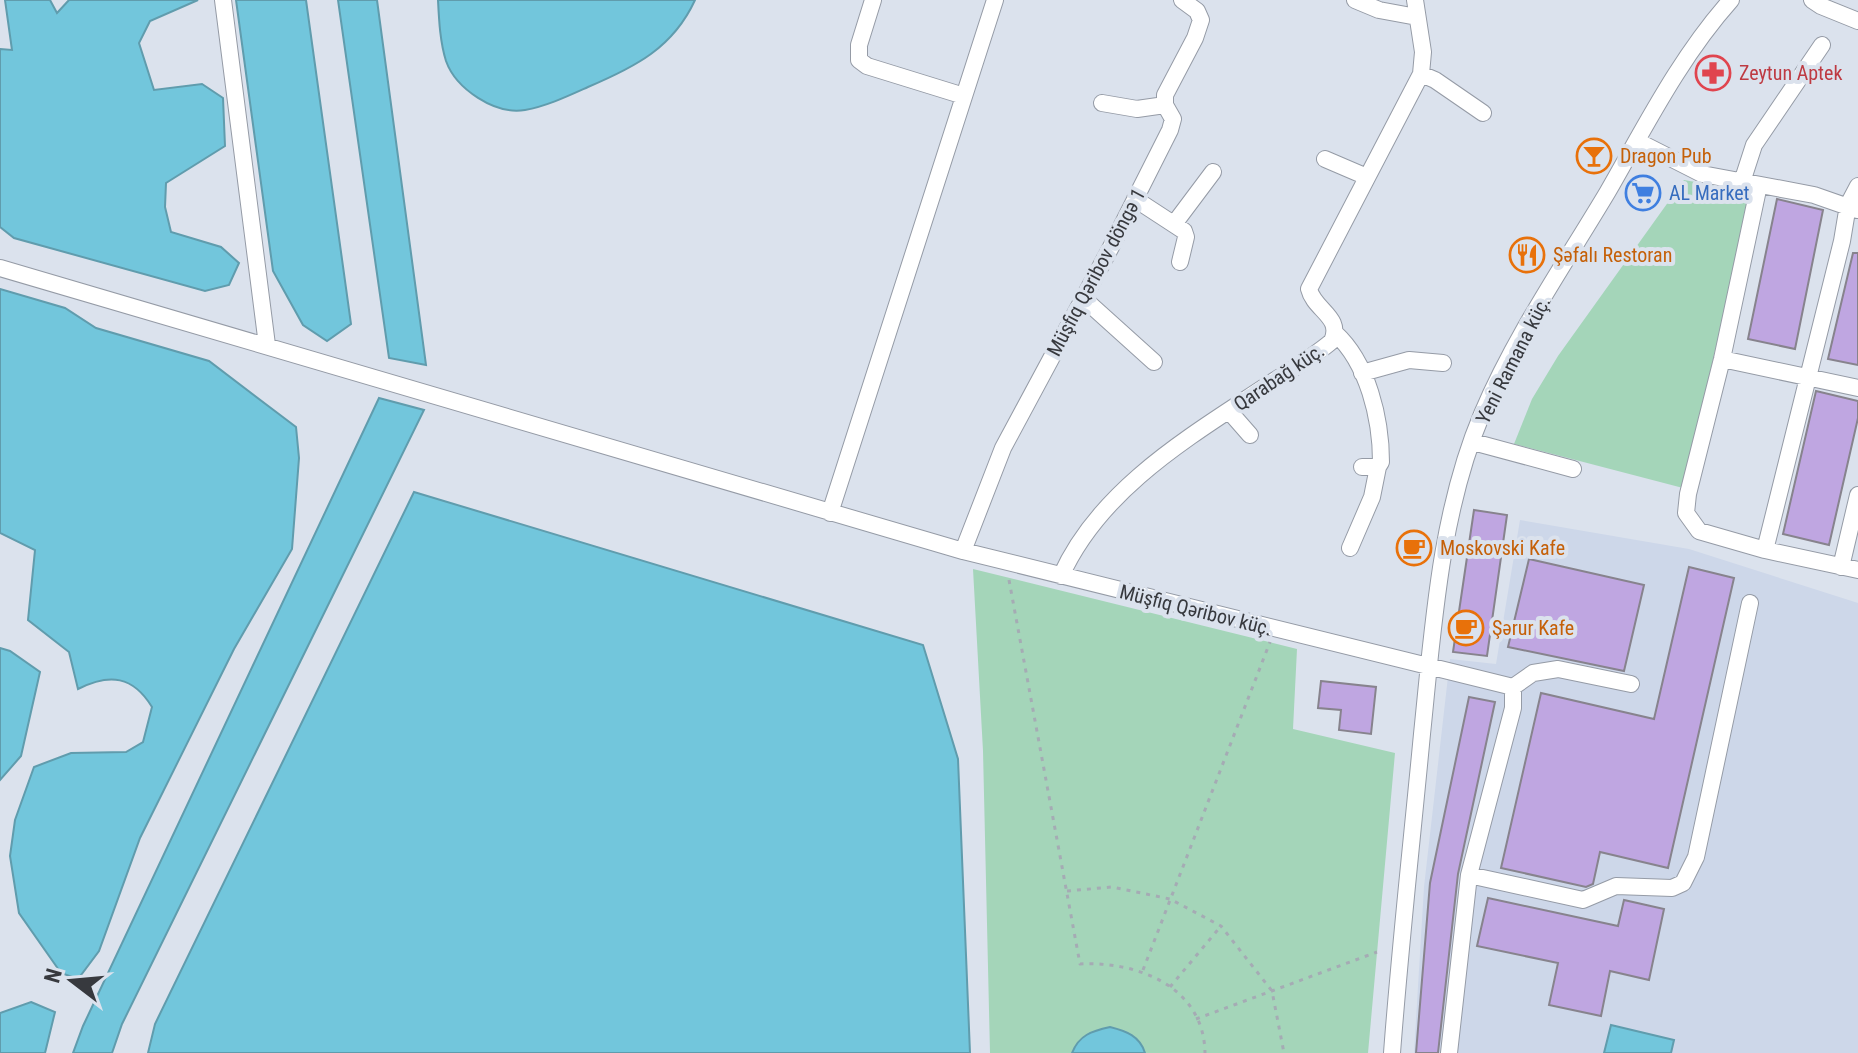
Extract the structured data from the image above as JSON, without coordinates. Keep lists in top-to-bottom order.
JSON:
{
  "streets": {
    "street": [
      "Müşfiq Qəribov döngə 1",
      "Yeni Ramana küç.",
      "Qarabağ küç.",
      "Müşfiq Qəribov küç."
    ]
  },
  "crossings": [
    ["Müşfiq Qəribov döngə 1", "Müşfiq Qəribov küç."],
    ["Yeni Ramana küç.", "Müşfiq Qəribov küç."],
    ["Qarabağ küç.", "Müşfiq Qəribov küç."]
  ],
  "places": {
    "pharmacy": ["Zeytun Aptek"],
    "bar": ["Dragon Pub"],
    "supermarket": ["AL Market"],
    "restaurant": ["Şəfalı Restoran"],
    "cafe": ["Moskovski Kafe", "Şərur Kafe"]
  },
  "north": "left"
}
